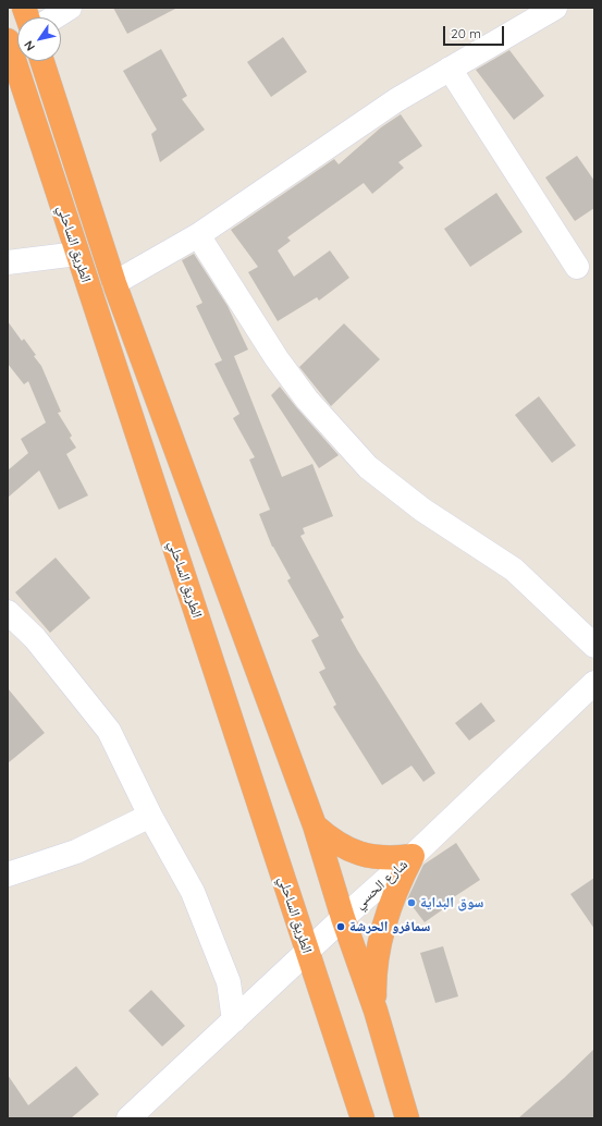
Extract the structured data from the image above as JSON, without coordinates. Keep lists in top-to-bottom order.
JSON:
{
  "streets": {
    "highway": ["الطريق الساحلي"],
    "street": ["شارع الحسي"]
  },
  "crossings": [
    ["الطريق الساحلي", "شارع الحسي"]
  ],
  "places": ["سوق البداية", "سمافرو الحرشة"],
  "scale_bar": "20 m",
  "north": "bottom left"
}
